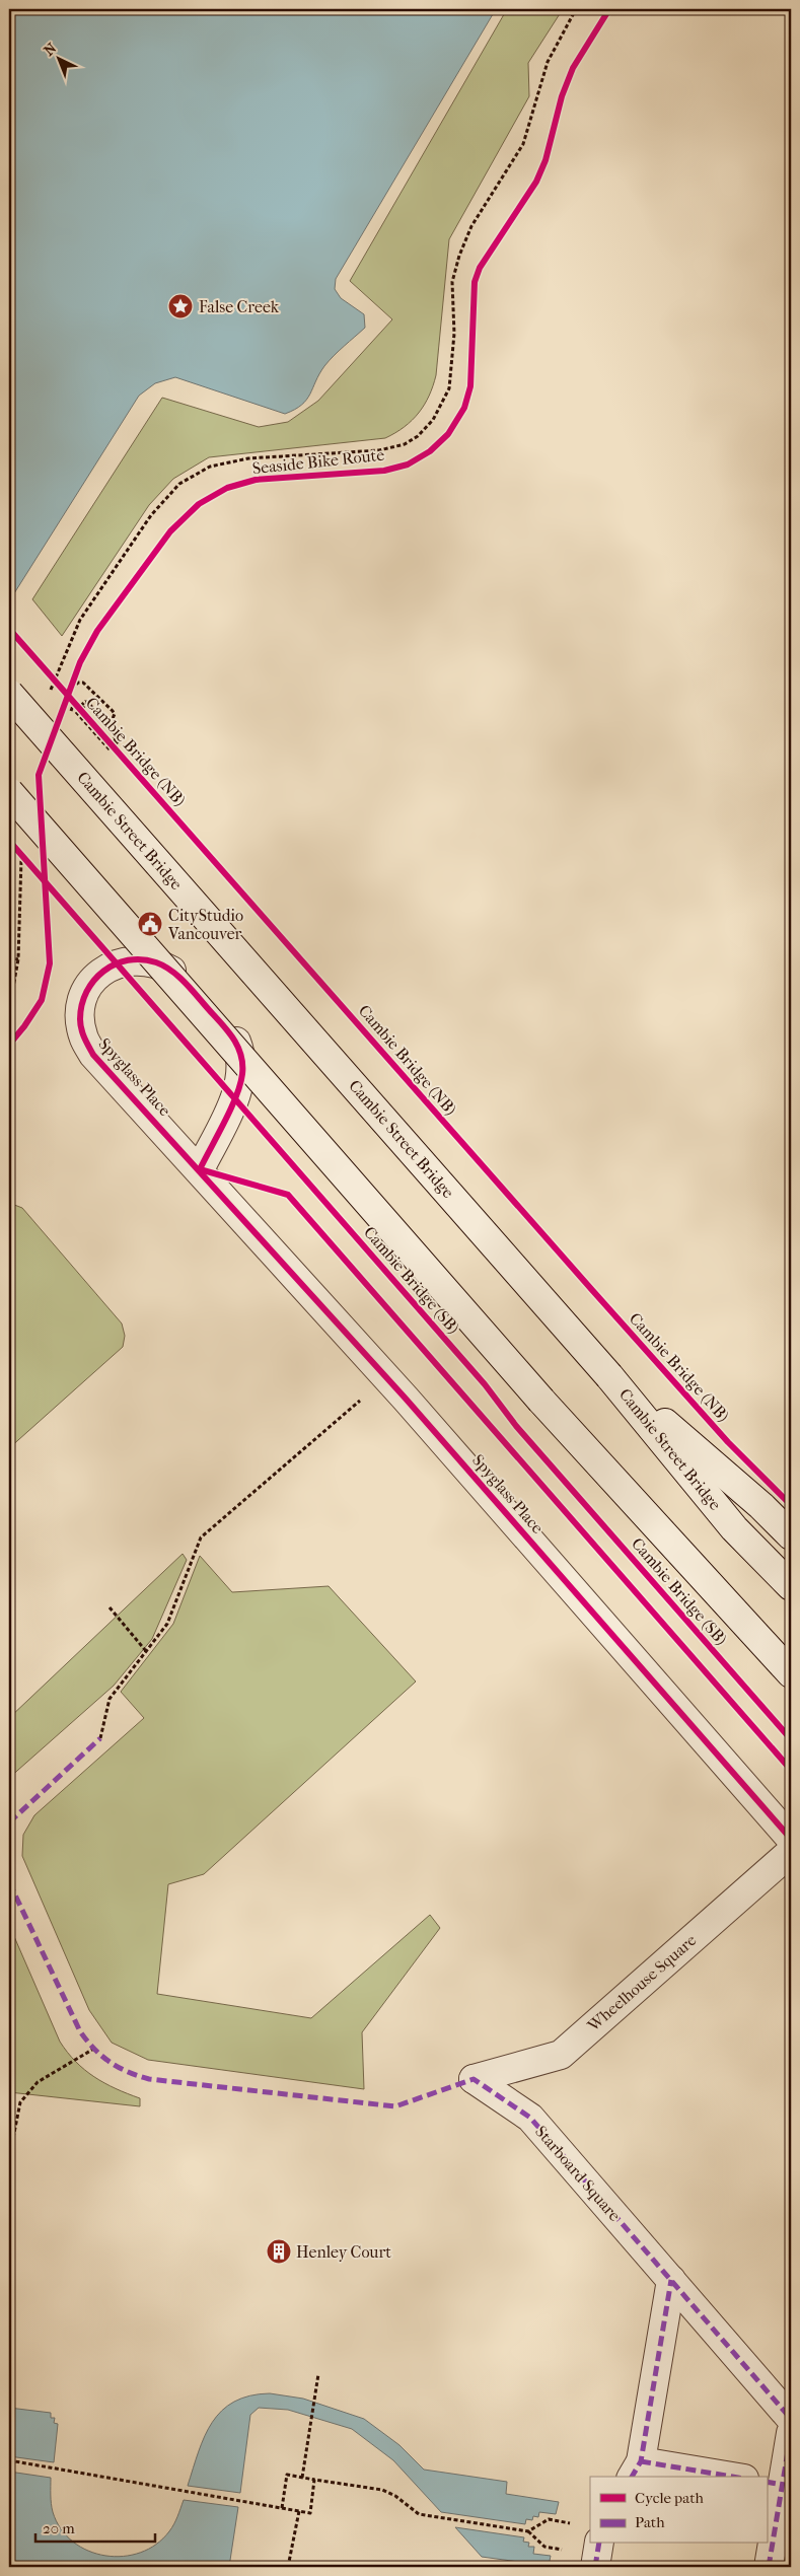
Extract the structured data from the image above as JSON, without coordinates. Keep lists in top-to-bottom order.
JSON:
{
  "streets": {
    "street": [
      "Cambie Street Bridge",
      "Spyglass Place",
      "Wheelhouse Square",
      "Starboard Square"
    ],
    "cycle path": ["Seaside Bike Route", "Cambie Bridge (NB)", "Cambie Bridge (SB)"]
  },
  "crossings": [
    ["Wheelhouse Square", "Starboard Square"]
  ],
  "places": {
    "place": ["False Creek"],
    "public building": ["CityStudio Vancouver"],
    "building": ["Henley Court"]
  },
  "legend": ["Cycle path", "Path"],
  "scale_bar": "20 m",
  "north": "top left"
}
